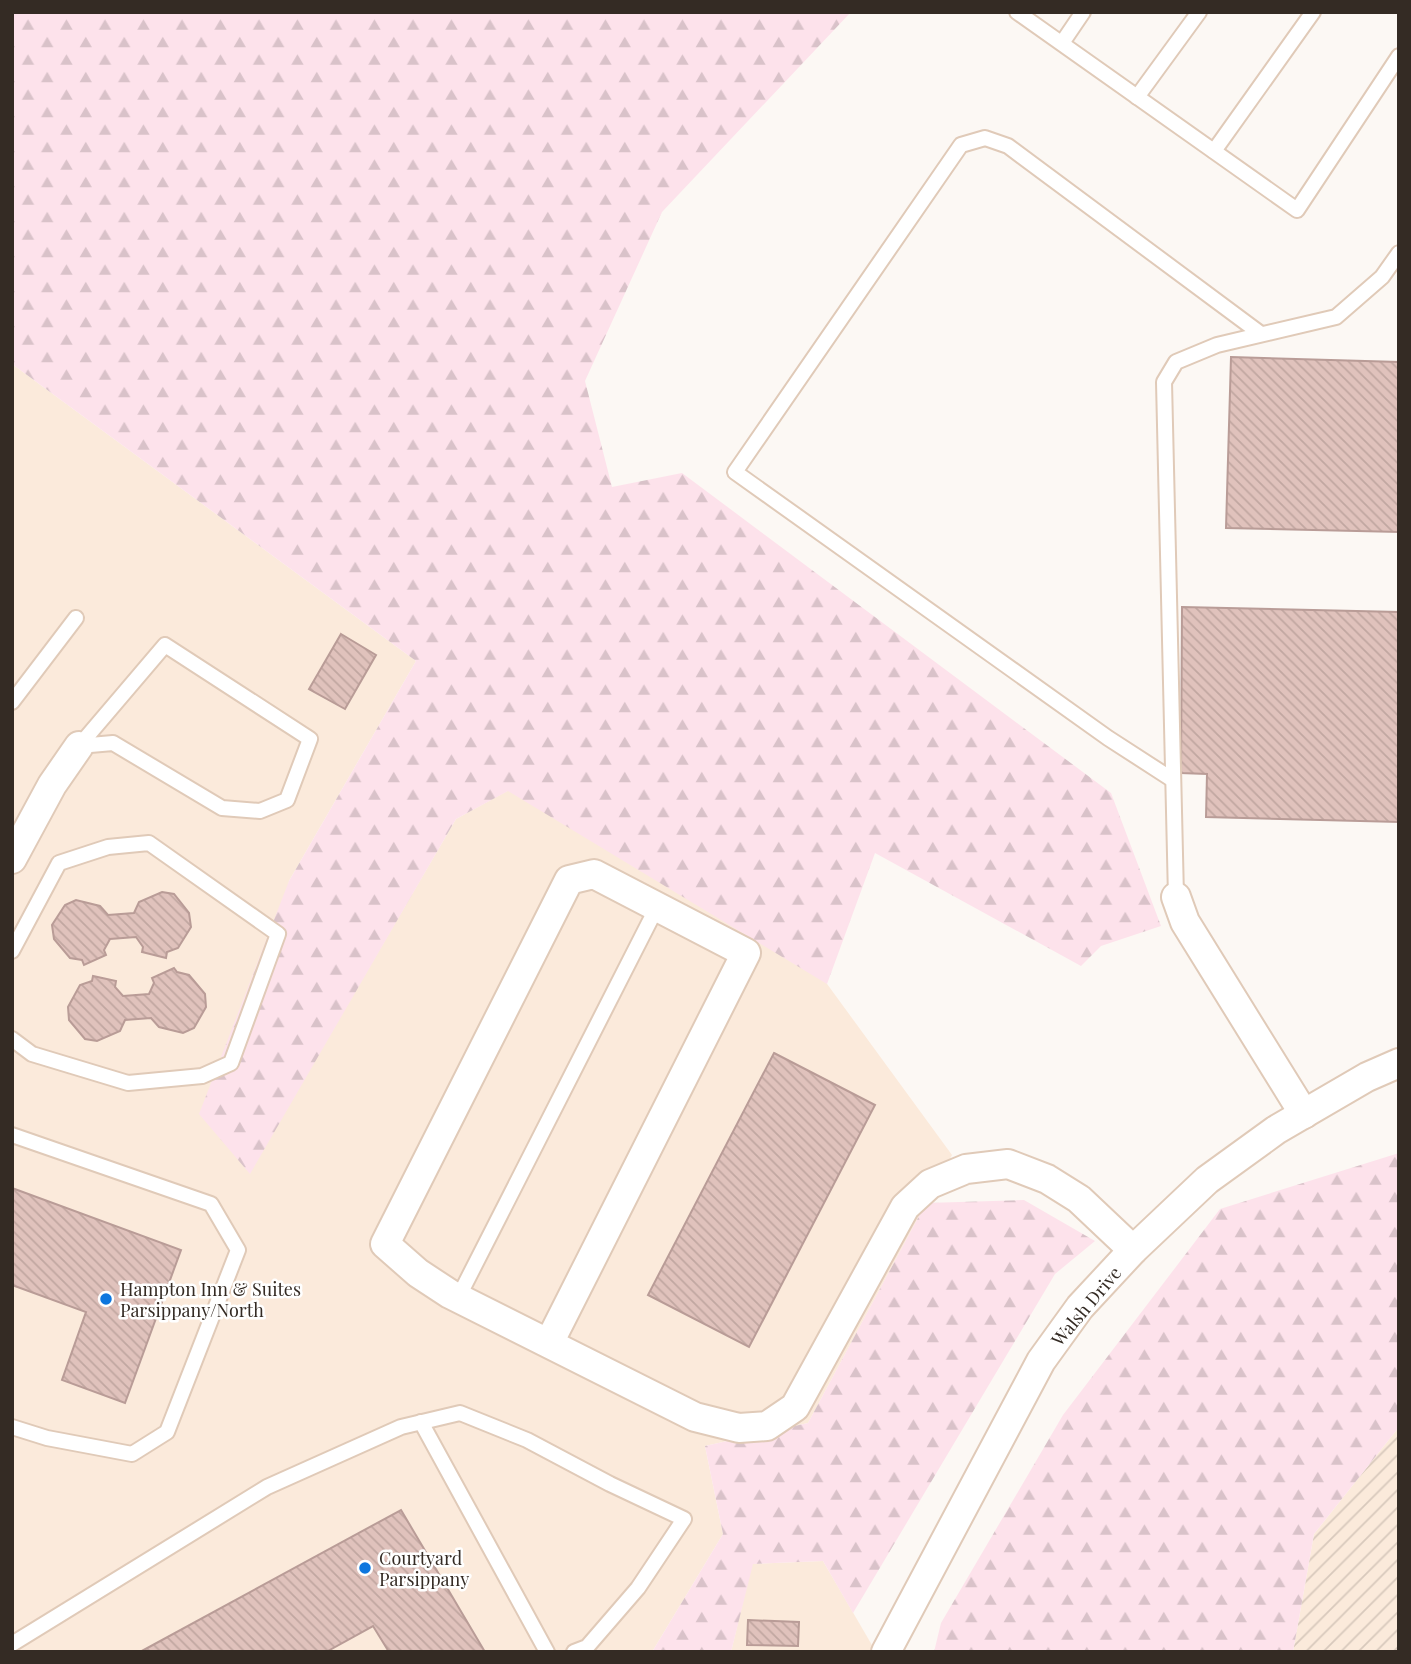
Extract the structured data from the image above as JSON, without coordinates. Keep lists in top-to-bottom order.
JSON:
{
  "streets": {
    "street": ["Walsh Drive"]
  },
  "places": ["Hampton Inn & Suites Parsippany/North", "Courtyard Parsippany"]
}
